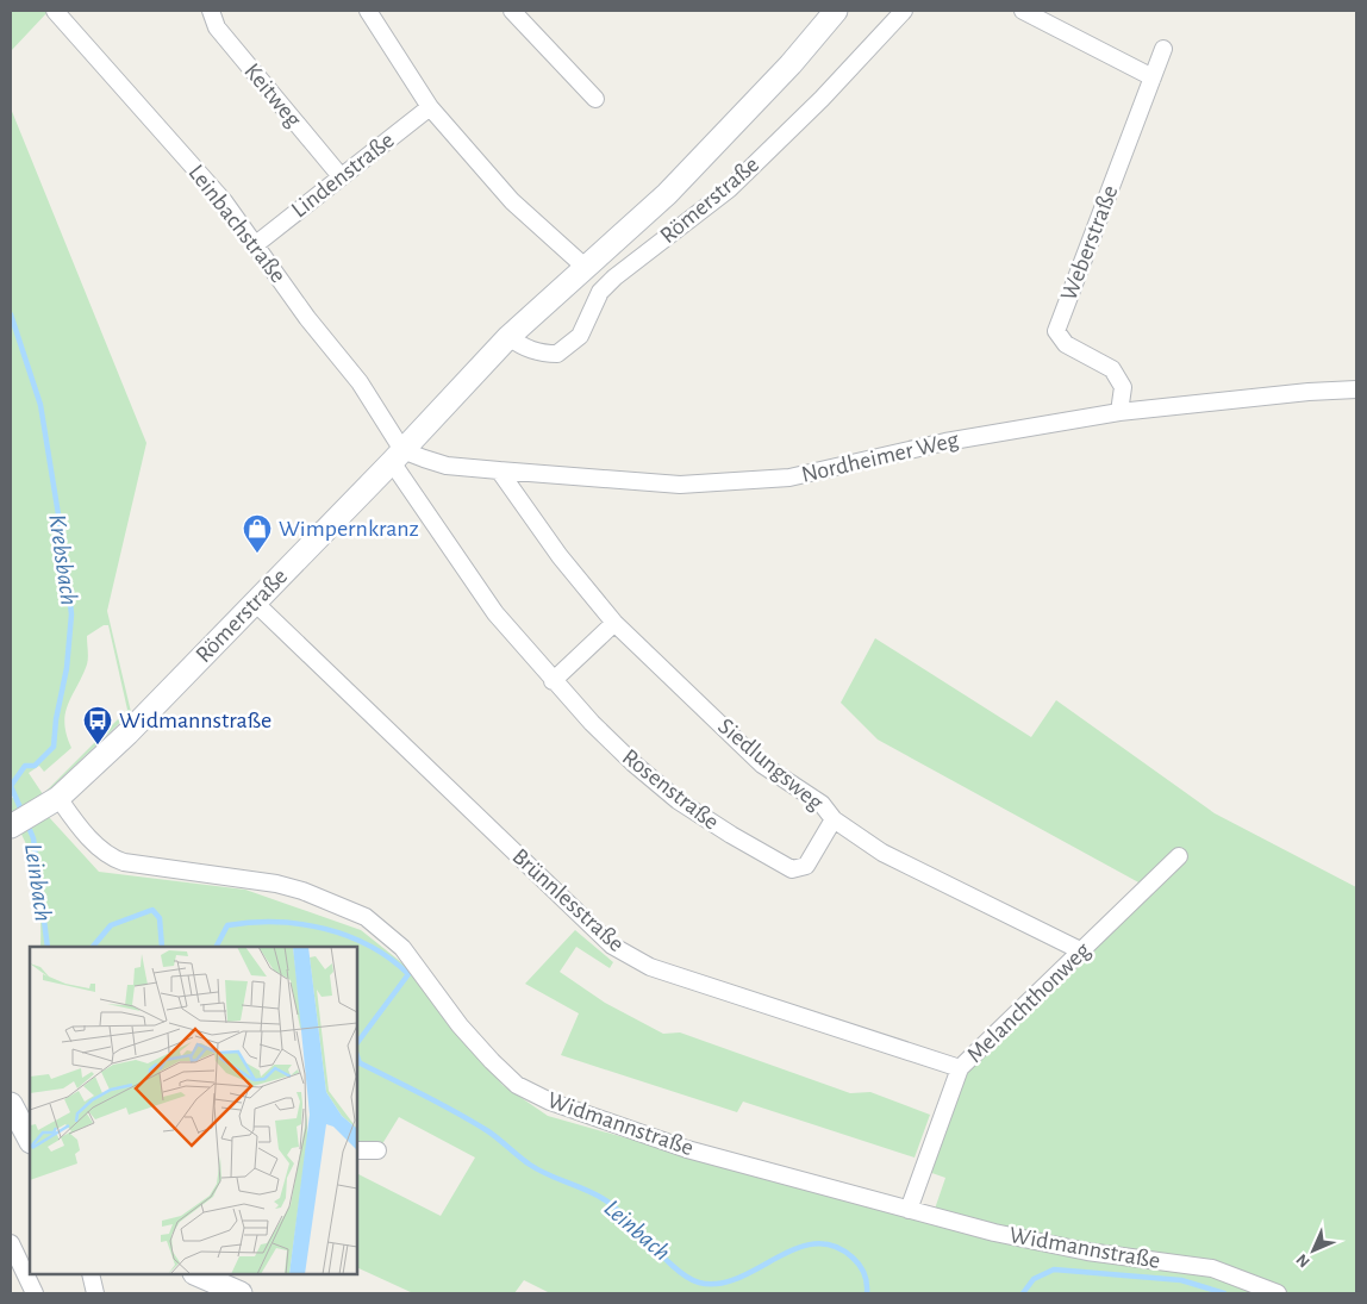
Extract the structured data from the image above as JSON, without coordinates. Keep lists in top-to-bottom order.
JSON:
{
  "streets": {
    "main road": ["Römerstraße"],
    "street": [
      "Keitweg",
      "Lindenstraße",
      "Leinbachstraße",
      "Weberstraße",
      "Nordheimer Weg",
      "Siedlungsweg",
      "Rosenstraße",
      "Brünnlesstraße",
      "Melanchthonweg",
      "Widmannstraße"
    ]
  },
  "crossings": [
    ["Keitweg", "Lindenstraße"],
    ["Lindenstraße", "Leinbachstraße"],
    ["Römerstraße", "Leinbachstraße"],
    ["Römerstraße", "Nordheimer Weg"],
    ["Römerstraße", "Rosenstraße"],
    ["Römerstraße", "Brünnlesstraße"],
    ["Römerstraße", "Widmannstraße"],
    ["Leinbachstraße", "Nordheimer Weg"],
    ["Leinbachstraße", "Rosenstraße"],
    ["Weberstraße", "Nordheimer Weg"],
    ["Nordheimer Weg", "Siedlungsweg"],
    ["Nordheimer Weg", "Rosenstraße"],
    ["Siedlungsweg", "Rosenstraße"],
    ["Siedlungsweg", "Melanchthonweg"],
    ["Brünnlesstraße", "Melanchthonweg"],
    ["Melanchthonweg", "Widmannstraße"]
  ],
  "water": ["Krebsbach", "Leinbach"],
  "places": {
    "shop": ["Wimpernkranz"],
    "bus stop": ["Widmannstraße"]
  },
  "north": "bottom left"
}
